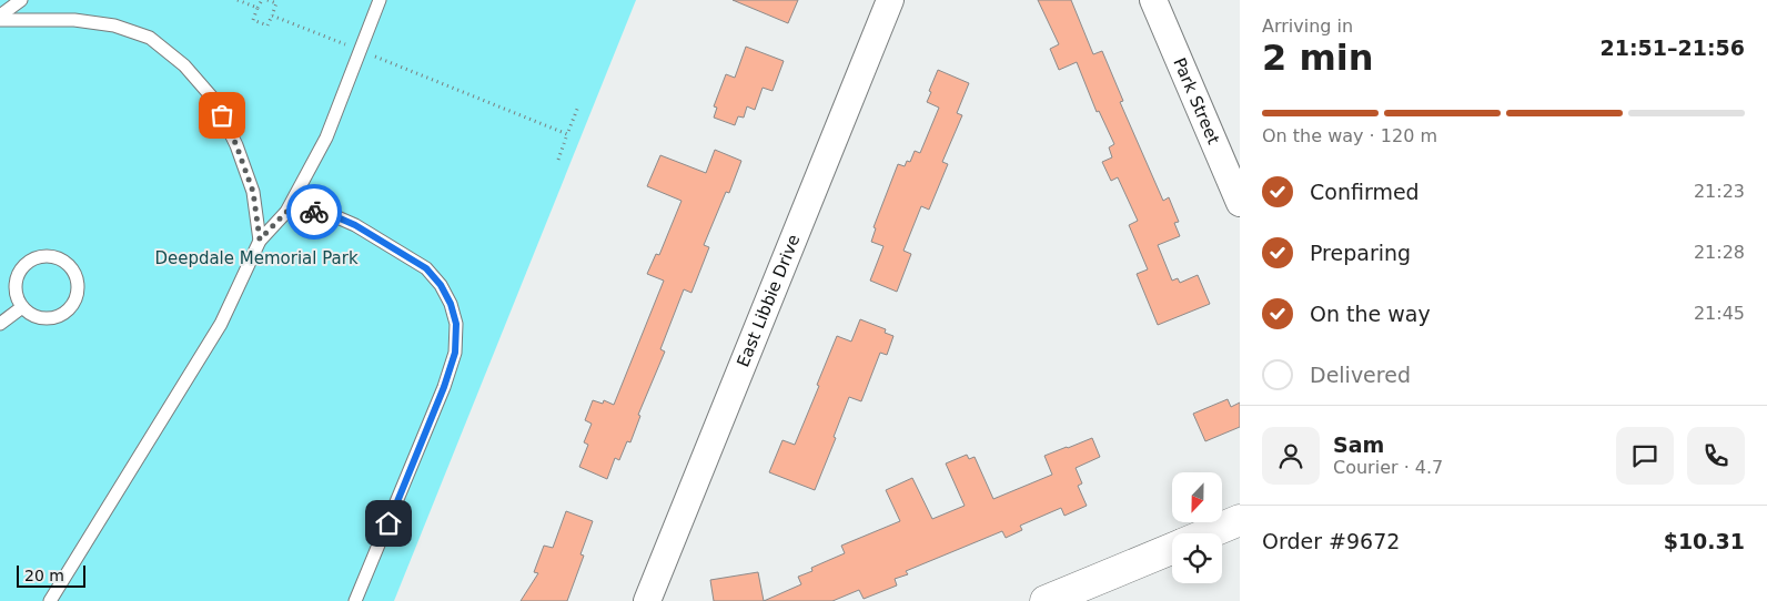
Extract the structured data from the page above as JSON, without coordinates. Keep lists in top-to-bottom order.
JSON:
{
  "streets": {
    "street": ["Park Street", "East Libbie Drive"]
  },
  "parks": ["Deepdale Memorial Park"],
  "scale_bar": "20 m",
  "north": "bottom",
  "page": {
    "heading": ["2 min", "Arriving in", "21:51–21:56"],
    "panel": [
      "Sam",
      "Courier · 4.7",
      "Order #9672",
      "$10.31"
    ],
    "bar": "On the way · 120 m",
    "list": [
      ["Confirmed", "21:23"],
      ["Preparing", "21:28"],
      ["On the way", "21:45"],
      "Delivered"
    ],
    "scale": "20 m"
  }
}
